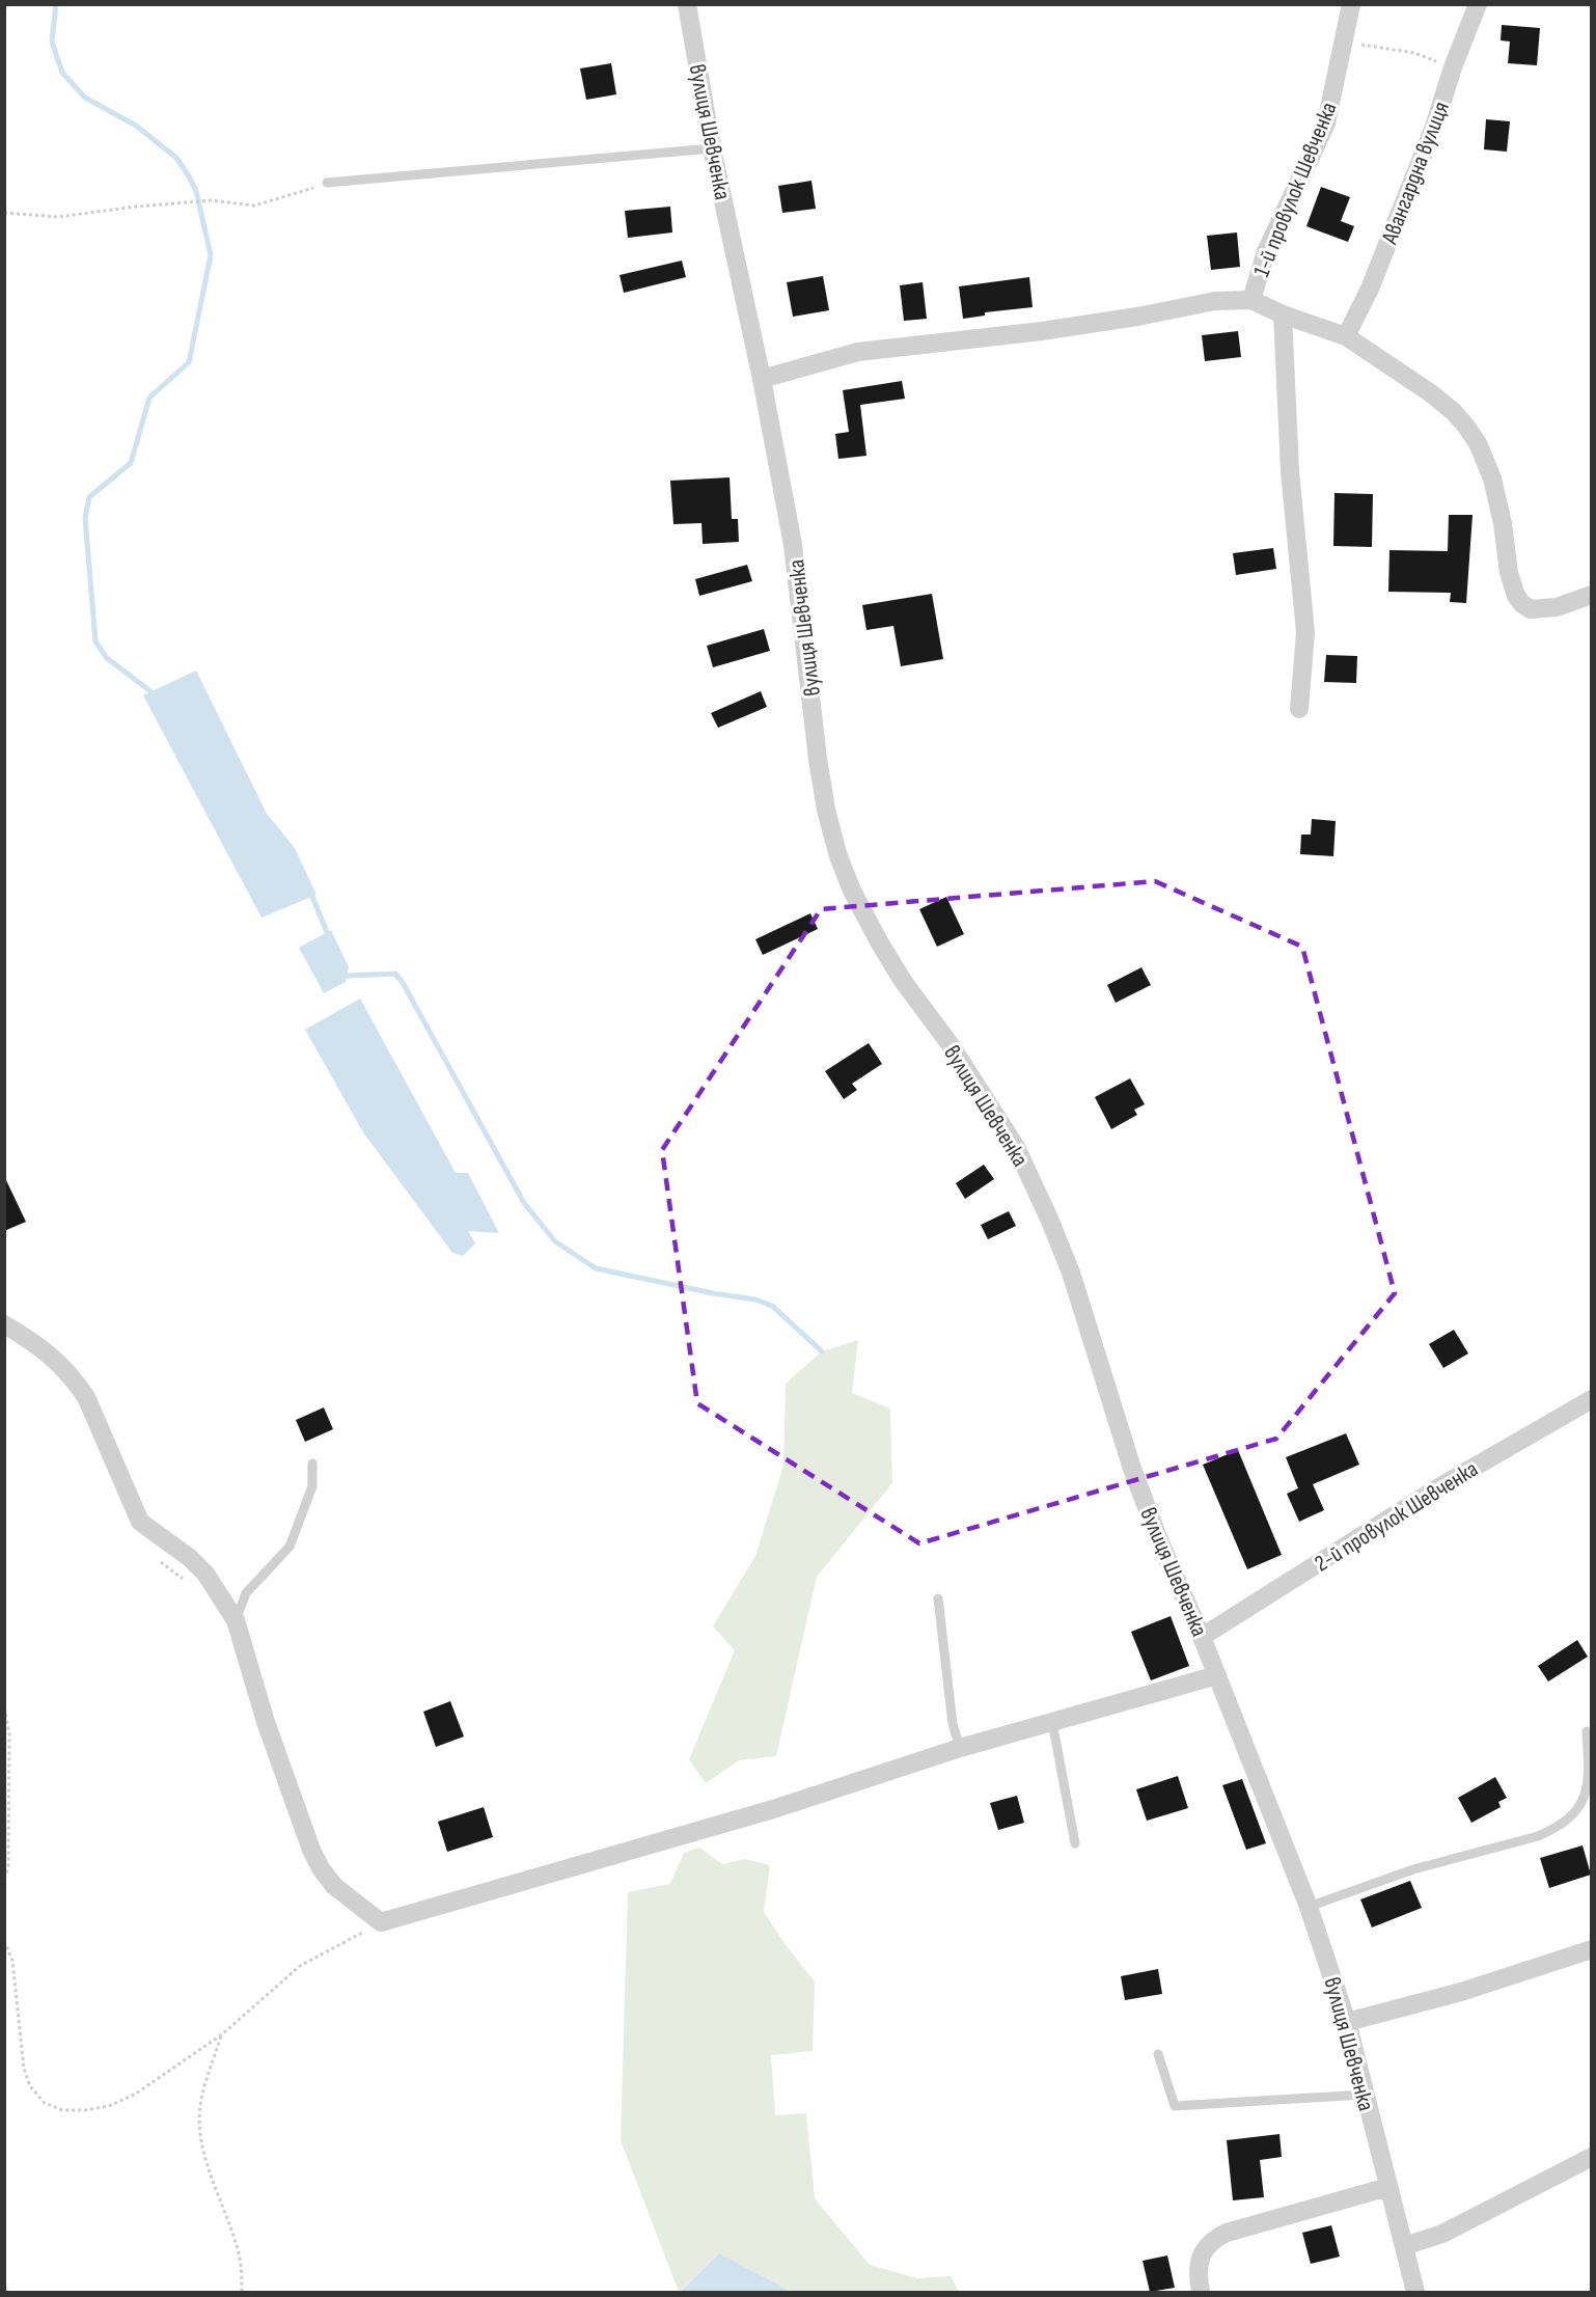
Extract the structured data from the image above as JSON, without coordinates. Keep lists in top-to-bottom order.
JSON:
{
  "streets": {
    "street": [
      "вулиця Шевченка",
      "Авангардна вулиця",
      "1-й провулок Шевченка",
      "2-й провулок Шевченка"
    ]
  },
  "crossings": [
    ["вулиця Шевченка", "2-й провулок Шевченка"]
  ]
}
